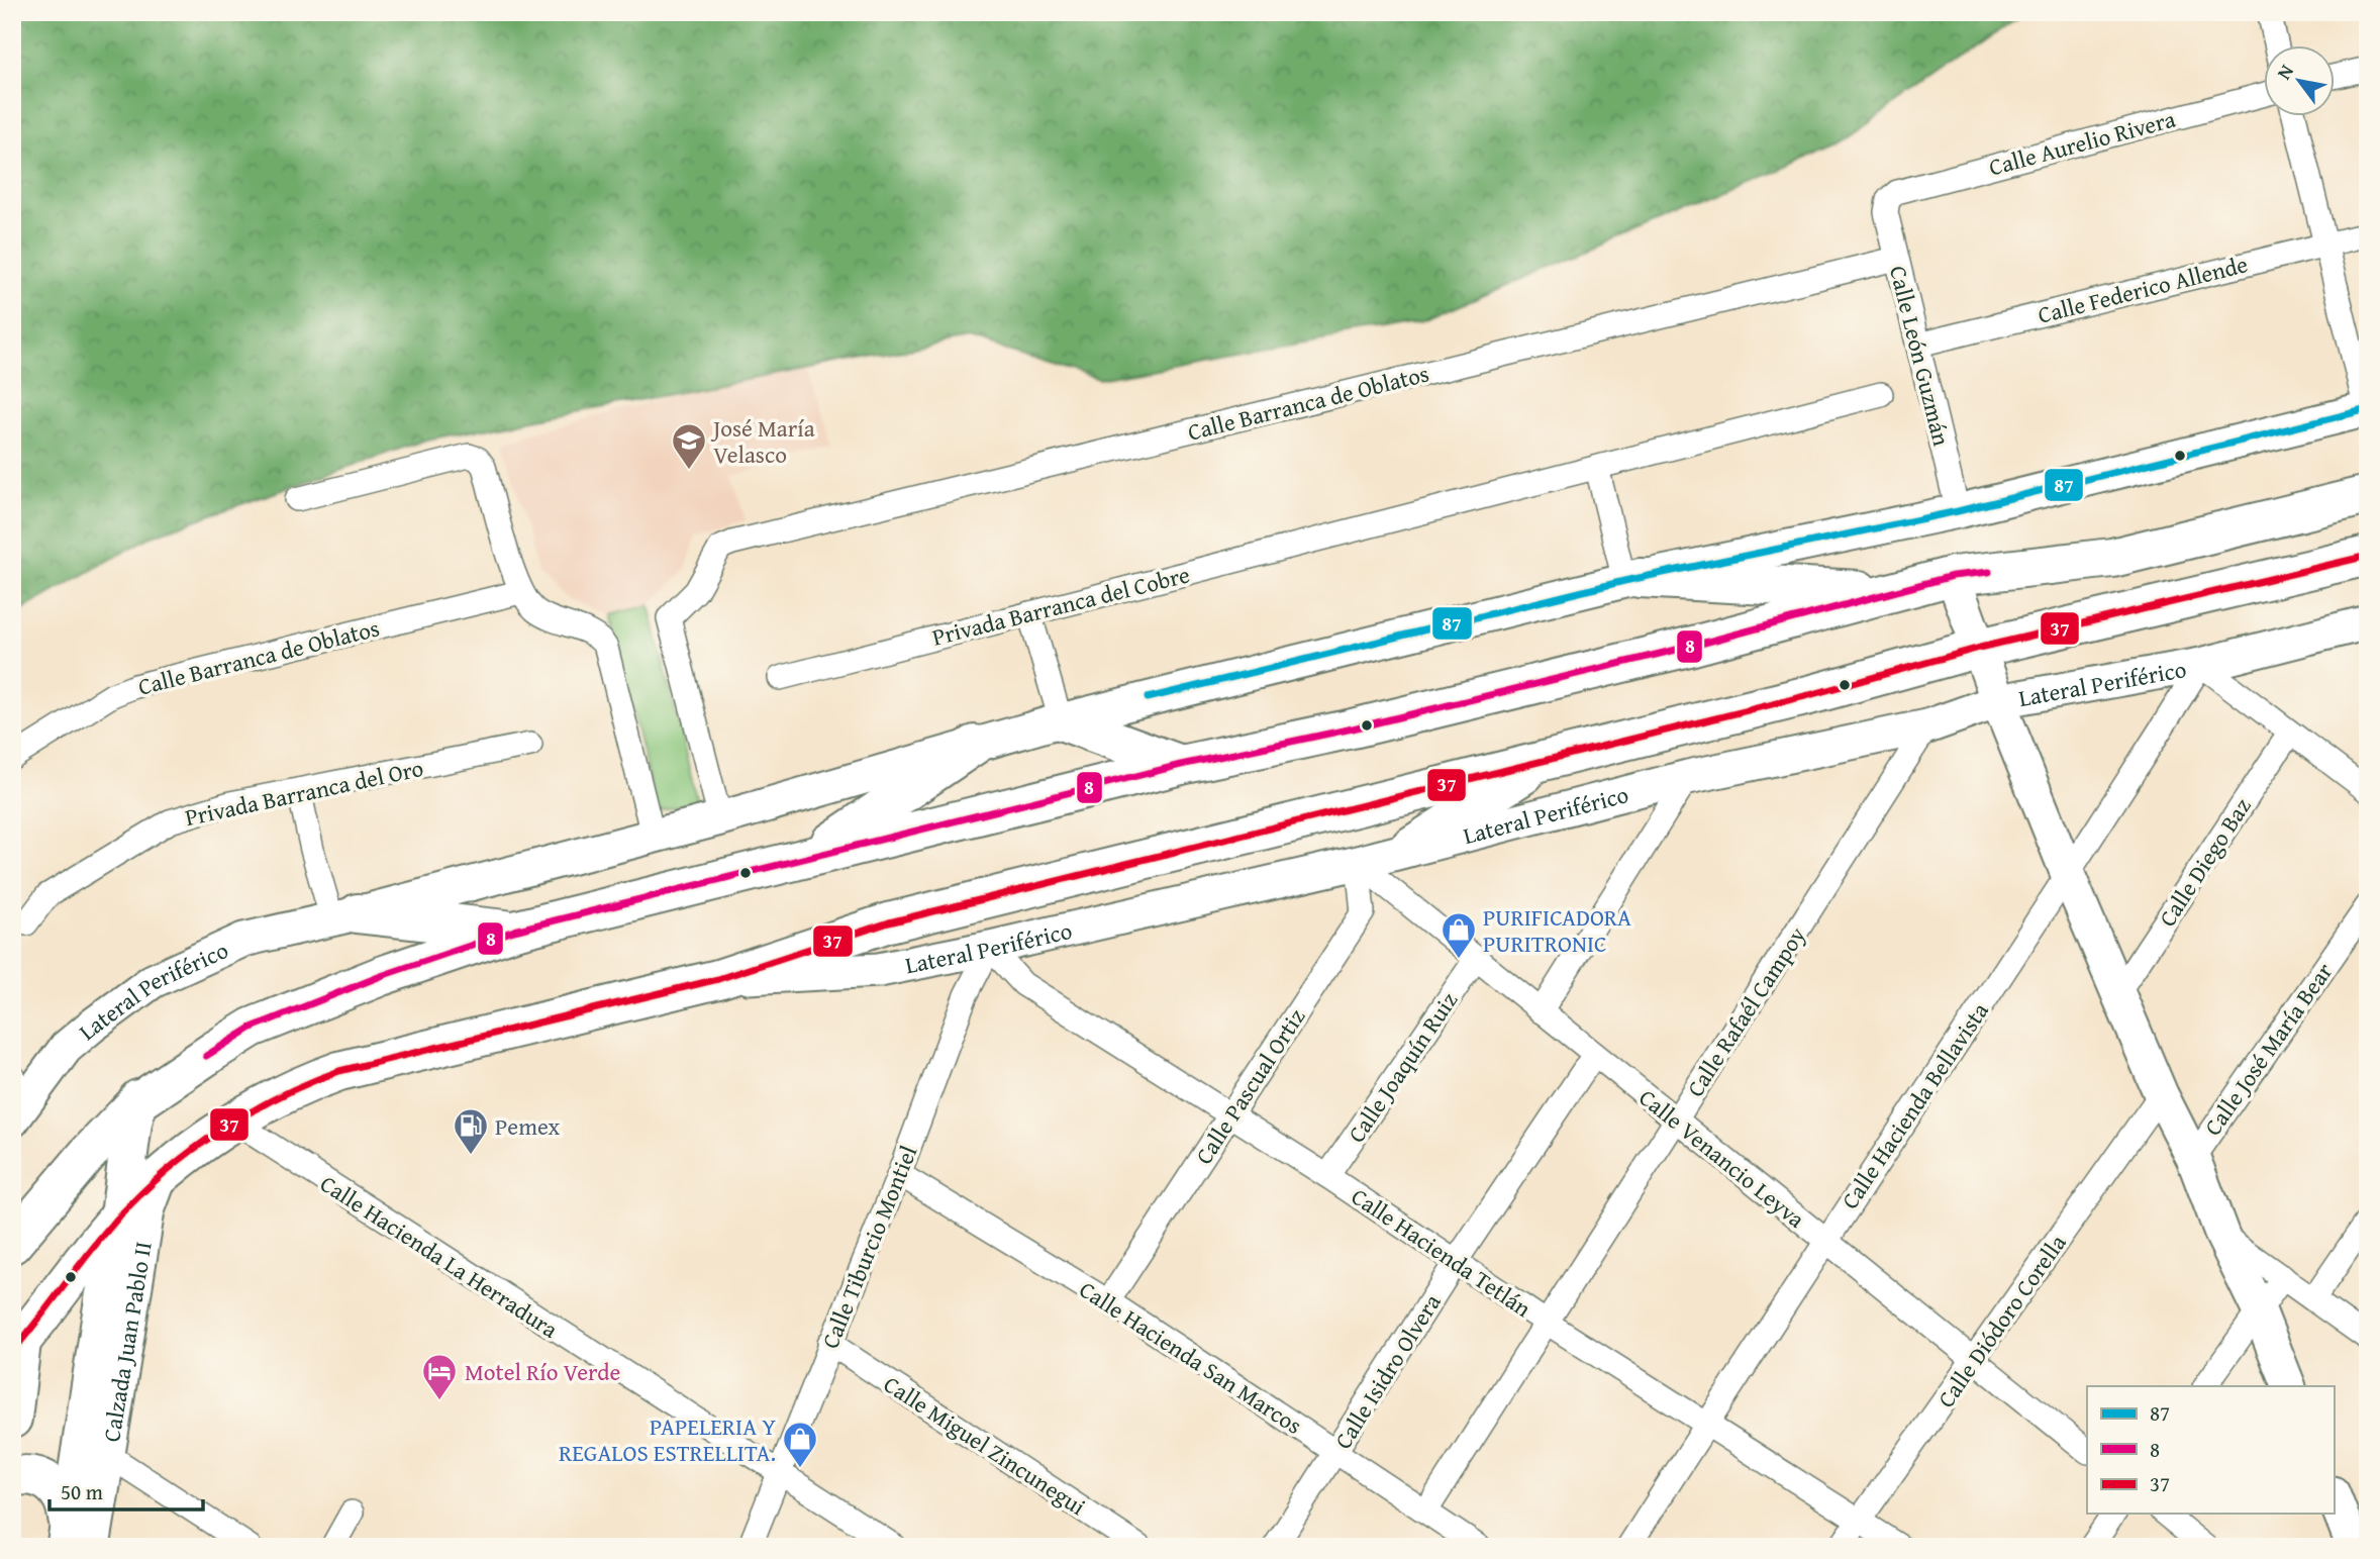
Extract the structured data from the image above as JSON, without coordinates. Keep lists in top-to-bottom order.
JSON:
{
  "streets": {
    "street": [
      "Calle Aurelio Rivera",
      "Calle Federico Allende",
      "Calle León Guzmán",
      "Calle Barranca de Oblatos",
      "Privada Barranca del Cobre",
      "Lateral Periférico",
      "Privada Barranca del Oro",
      "Calle Diego Baz",
      "Calle Rafaél Campoy",
      "Calle José María Bear",
      "Calle Joaquín Ruiz",
      "Calle Pascual Ortiz",
      "Calle Hacienda Bellavista",
      "Calle Venancio Leyva",
      "Calle Tiburcio Montiel",
      "Calle Hacienda Tetlán",
      "Calle Hacienda La Herradura",
      "Calle Diódoro Corella",
      "Calzada Juan Pablo II",
      "Calle Hacienda San Marcos",
      "Calle Isidro Olvera",
      "Calle Miguel Zincunegui"
    ]
  },
  "crossings": [
    ["Calle Aurelio Rivera", "Calle León Guzmán"],
    ["Calle Federico Allende", "Calle León Guzmán"],
    ["Calle León Guzmán", "Calle Barranca de Oblatos"],
    ["Calle León Guzmán", "Lateral Periférico"],
    ["Calle Barranca de Oblatos", "Lateral Periférico"],
    ["Lateral Periférico", "Calle Rafaél Campoy"],
    ["Lateral Periférico", "Calle Pascual Ortiz"],
    ["Lateral Periférico", "Calle Hacienda Bellavista"],
    ["Lateral Periférico", "Calle Venancio Leyva"],
    ["Lateral Periférico", "Calle Tiburcio Montiel"],
    ["Lateral Periférico", "Calle Hacienda Tetlán"],
    ["Calle Rafaél Campoy", "Calle Venancio Leyva"],
    ["Calle Rafaél Campoy", "Calle Hacienda Tetlán"],
    ["Calle Rafaél Campoy", "Calle Hacienda San Marcos"],
    ["Calle Joaquín Ruiz", "Calle Venancio Leyva"],
    ["Calle Joaquín Ruiz", "Calle Hacienda Tetlán"],
    ["Calle Pascual Ortiz", "Calle Venancio Leyva"],
    ["Calle Pascual Ortiz", "Calle Hacienda Tetlán"],
    ["Calle Pascual Ortiz", "Calle Hacienda San Marcos"],
    ["Calle Hacienda Bellavista", "Calle Venancio Leyva"],
    ["Calle Hacienda Bellavista", "Calle Hacienda Tetlán"],
    ["Calle Venancio Leyva", "Calle Diódoro Corella"],
    ["Calle Venancio Leyva", "Calle Isidro Olvera"],
    ["Calle Tiburcio Montiel", "Calle Hacienda Tetlán"],
    ["Calle Tiburcio Montiel", "Calle Hacienda La Herradura"],
    ["Calle Tiburcio Montiel", "Calle Hacienda San Marcos"],
    ["Calle Tiburcio Montiel", "Calle Miguel Zincunegui"],
    ["Calle Hacienda Tetlán", "Calle Diódoro Corella"],
    ["Calle Hacienda Tetlán", "Calle Isidro Olvera"],
    ["Calle Hacienda San Marcos", "Calle Isidro Olvera"]
  ],
  "places": {
    "school or university": ["José María Velasco"],
    "shop": ["PURIFICADORA PURITRONIC", "PAPELERIA Y REGALOS ESTRELLITA."],
    "fuel station": ["Pemex"],
    "hotel": ["Motel Río Verde"]
  },
  "lines": ["transit line 87", "transit line 37", "transit line 8"],
  "legend": ["87", "8", "37"],
  "scale_bar": "50 m",
  "north": "top left"
}
